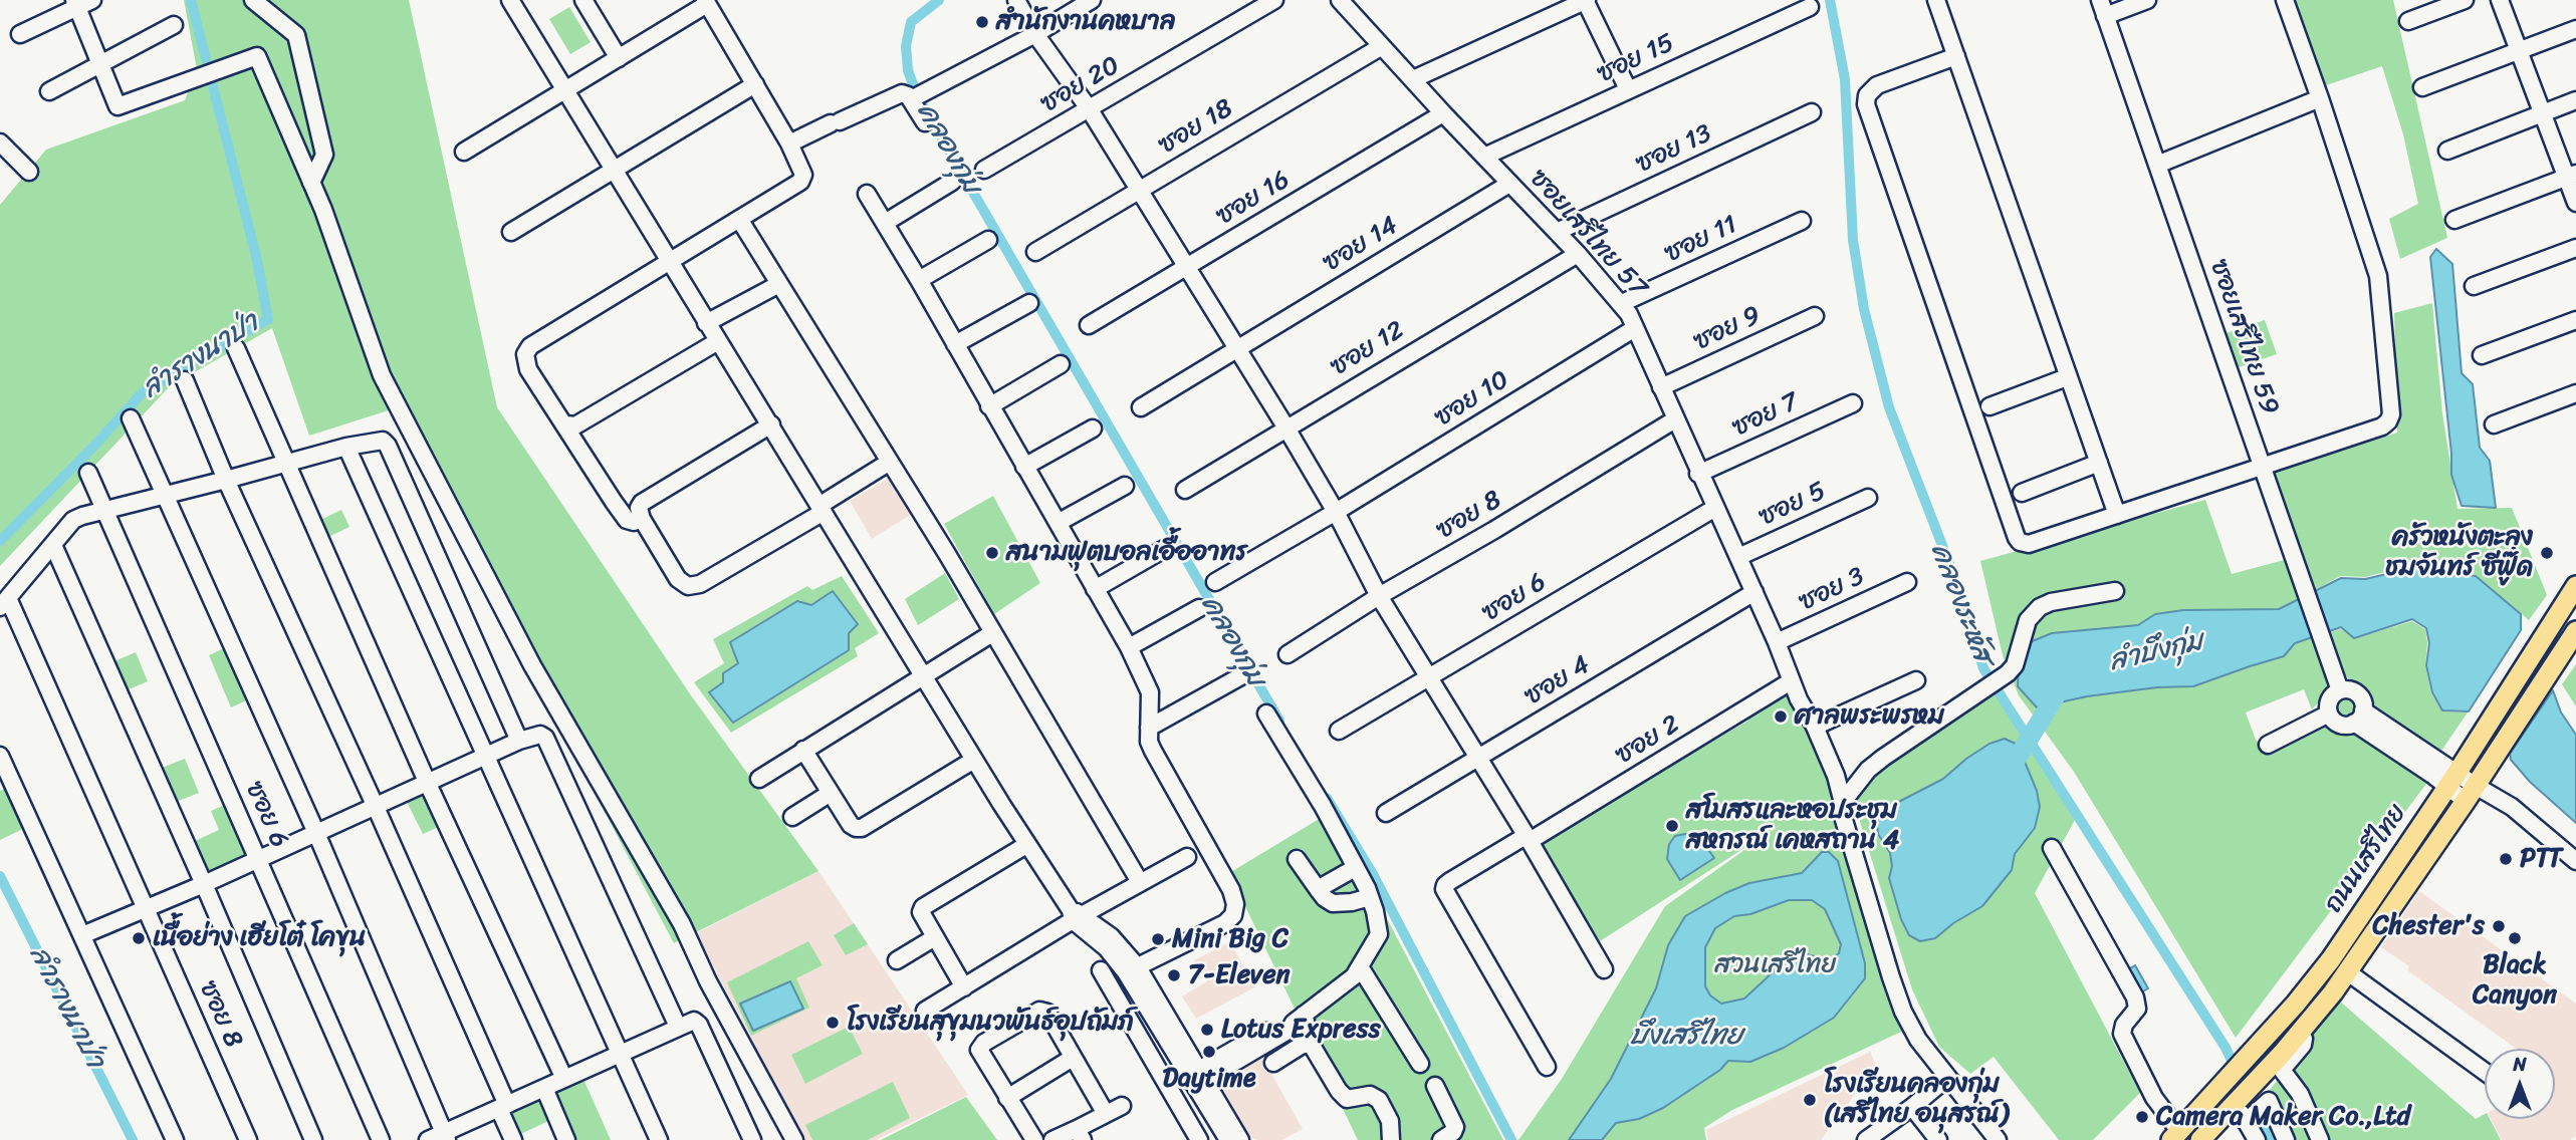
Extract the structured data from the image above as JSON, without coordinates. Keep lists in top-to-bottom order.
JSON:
{
  "streets": {
    "main road": ["ถนนเสรีไทย"],
    "street": [
      "ซอย 15",
      "ซอย 20",
      "ซอย 18",
      "ซอย 13",
      "ซอย 16",
      "ซอยเสรีไทย 57",
      "ซอย 11",
      "ซอย 14",
      "ซอย 9",
      "ซอยเสรีไทย 59",
      "ซอย 12",
      "ซอย 10",
      "ซอย 7",
      "ซอย 5",
      "ซอย 8",
      "ซอย 3",
      "ซอย 6",
      "ซอย 4",
      "ซอย 2"
    ]
  },
  "crossings": [
    ["ซอย 15", "ซอยเสรีไทย 57"],
    ["ซอย 18", "ซอยเสรีไทย 57"],
    ["ซอย 13", "ซอยเสรีไทย 57"],
    ["ซอย 16", "ซอยเสรีไทย 57"],
    ["ซอยเสรีไทย 57", "ซอย 11"],
    ["ซอยเสรีไทย 57", "ซอย 14"],
    ["ซอยเสรีไทย 57", "ซอย 9"],
    ["ซอยเสรีไทย 57", "ซอย 12"],
    ["ซอยเสรีไทย 57", "ซอย 10"],
    ["ซอยเสรีไทย 57", "ซอย 7"],
    ["ซอยเสรีไทย 57", "ซอย 5"],
    ["ซอยเสรีไทย 57", "ซอย 8"],
    ["ซอยเสรีไทย 57", "ซอย 3"],
    ["ซอยเสรีไทย 57", "ซอย 6"],
    ["ซอยเสรีไทย 57", "ซอย 4"],
    ["ซอยเสรีไทย 57", "ซอย 2"]
  ],
  "water": [
    "คลองกุ่ม",
    "ลำรางนาป่า",
    "คลองระหัส",
    "ลำบึงกุ่ม",
    "บึงเสรีไทย"
  ],
  "parks": ["สวนเสรีไทย"],
  "places": [
    "สำนักงานคหบาล",
    "สนามฟุตบอลเอื้ออาทร",
    "ครัวหนังตะลุง ชมจันทร์ ซีฟู๊ด",
    "ศาลพระพรหม",
    "สโมสรและหอประชุม สหกรณ์ เคหสถาน 4",
    "PTT",
    "Chester's",
    "เนื้อย่าง เฮียโต๋ โคขุน",
    "Black Canyon",
    "Mini Big C",
    "7-Eleven",
    "โรงเรียนสุขุมนวพันธ์อุปถัมภ์",
    "Lotus Express",
    "Daytime",
    "โรงเรียนคลองกุ่ม (เสรีไทย อนุสรณ์)",
    "Camera Maker Co.,Ltd"
  ],
  "north": "top"
}
